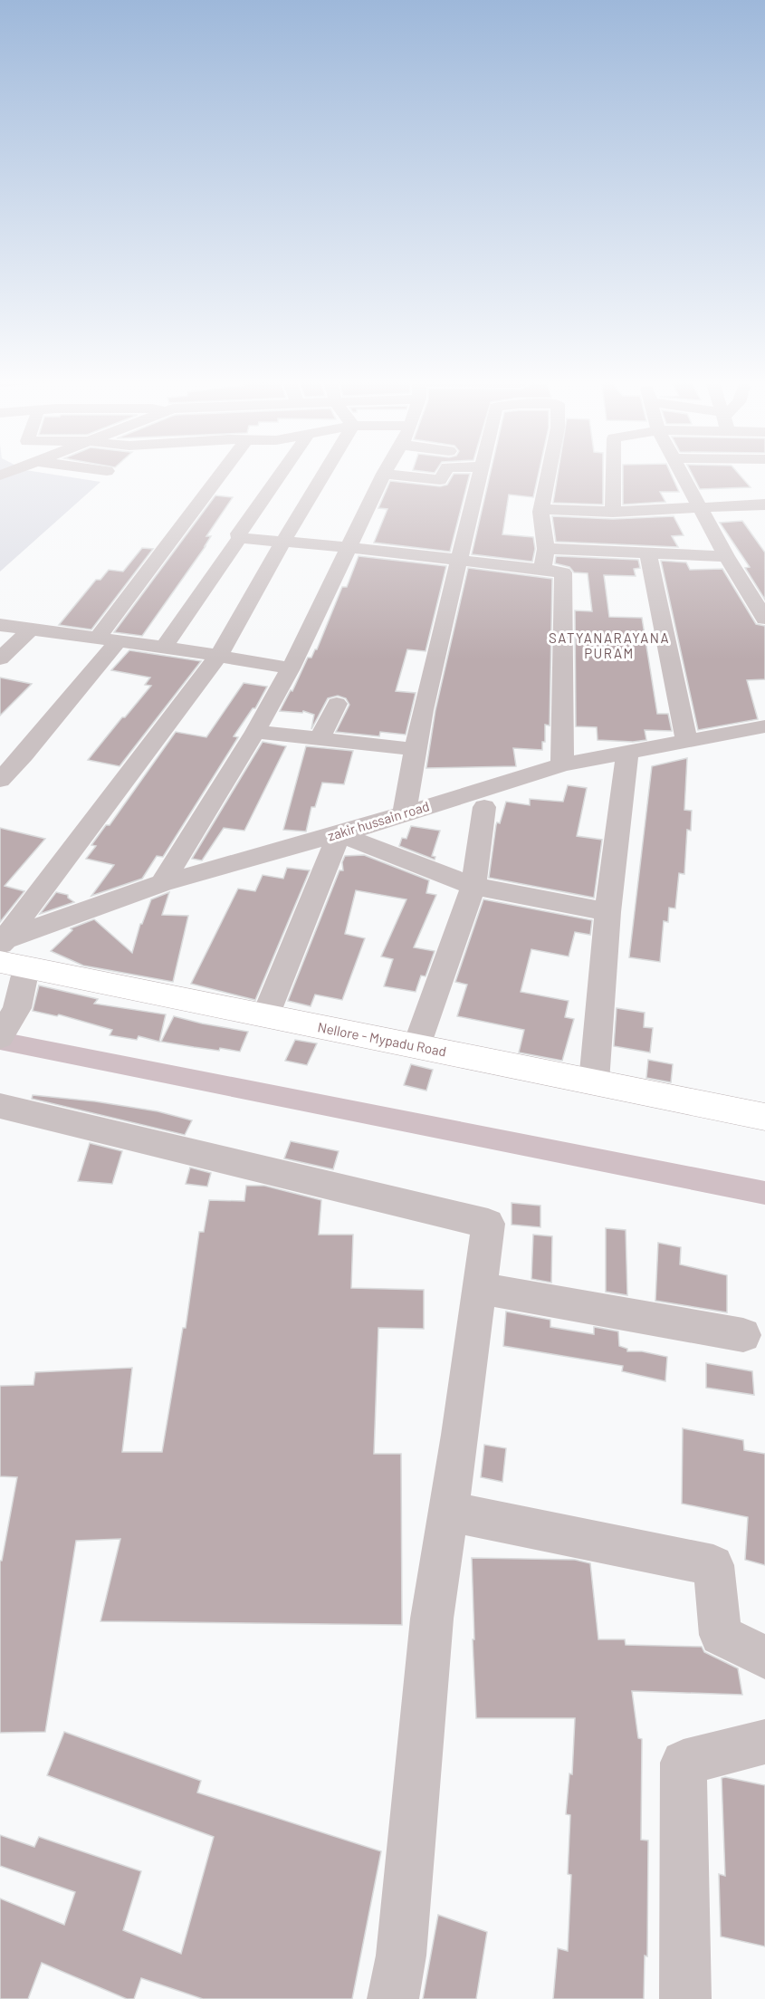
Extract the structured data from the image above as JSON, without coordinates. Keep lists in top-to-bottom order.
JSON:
{
  "streets": {
    "main road": ["Nellore - Mypadu Road"],
    "street": ["zakir hussain road"]
  },
  "crossings": [
    ["zakir hussain road", "Nellore - Mypadu Road"]
  ],
  "districts": ["SATYANARAYANA PURAM"]
}
